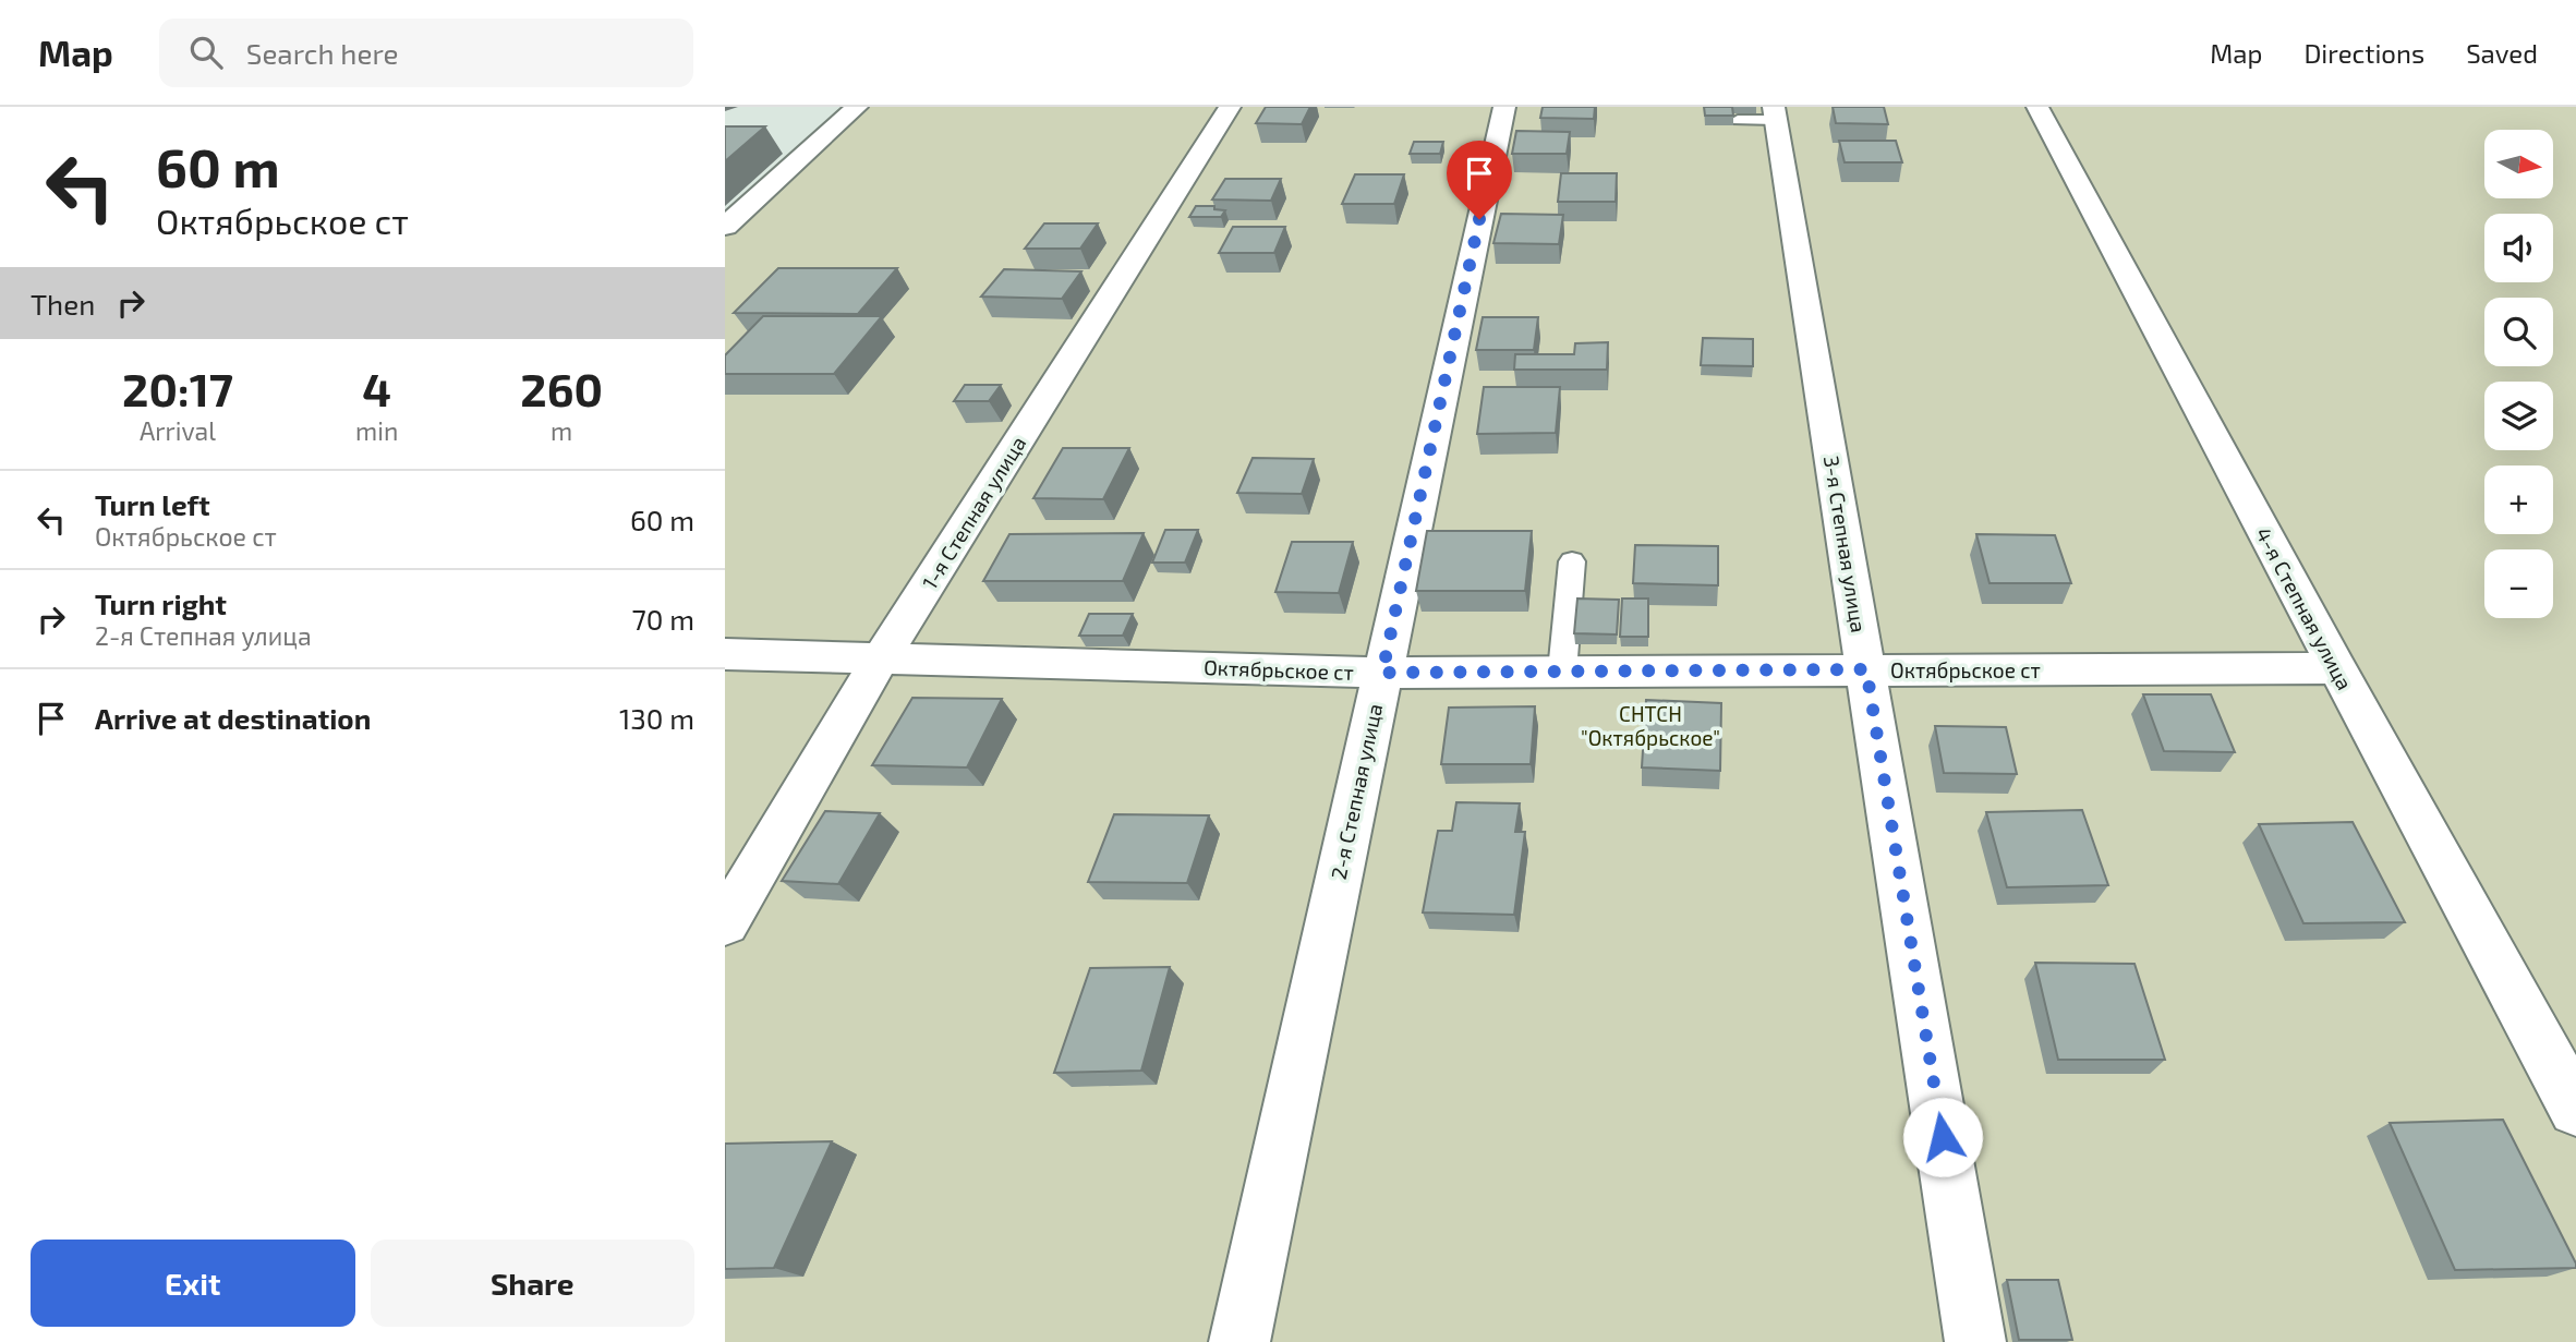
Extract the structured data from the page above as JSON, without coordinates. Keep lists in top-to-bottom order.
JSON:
{
  "streets": {
    "street": [
      "1-я Степная улица",
      "3-я Степная улица",
      "4-я Степная улица",
      "Октябрьское ст",
      "2-я Степная улица"
    ]
  },
  "crossings": [
    ["1-я Степная улица", "Октябрьское ст"],
    ["3-я Степная улица", "Октябрьское ст"],
    ["4-я Степная улица", "Октябрьское ст"],
    ["Октябрьское ст", "2-я Степная улица"]
  ],
  "parks": ["СНТСН \"Октябрьское\""],
  "north": "right",
  "page": {
    "header": "Map",
    "search": "Search here",
    "nav": ["Map", "Directions", "Saved"],
    "turn": ["60 m", "Октябрьское ст"],
    "map_buttons": ["+", "−"],
    "then": "Then",
    "eta": [
      "20:17",
      "Arrival",
      "4",
      "min",
      "260",
      "m"
    ],
    "list": [
      {
        "name": "Turn left",
        "note": "Октябрьское ст",
        "value": "60 m"
      },
      {
        "name": "Turn right",
        "note": "2-я Степная улица",
        "value": "70 m"
      },
      {
        "name": "Arrive at destination",
        "value": "130 m"
      }
    ],
    "buttons": ["Exit", "Share"]
  }
}
